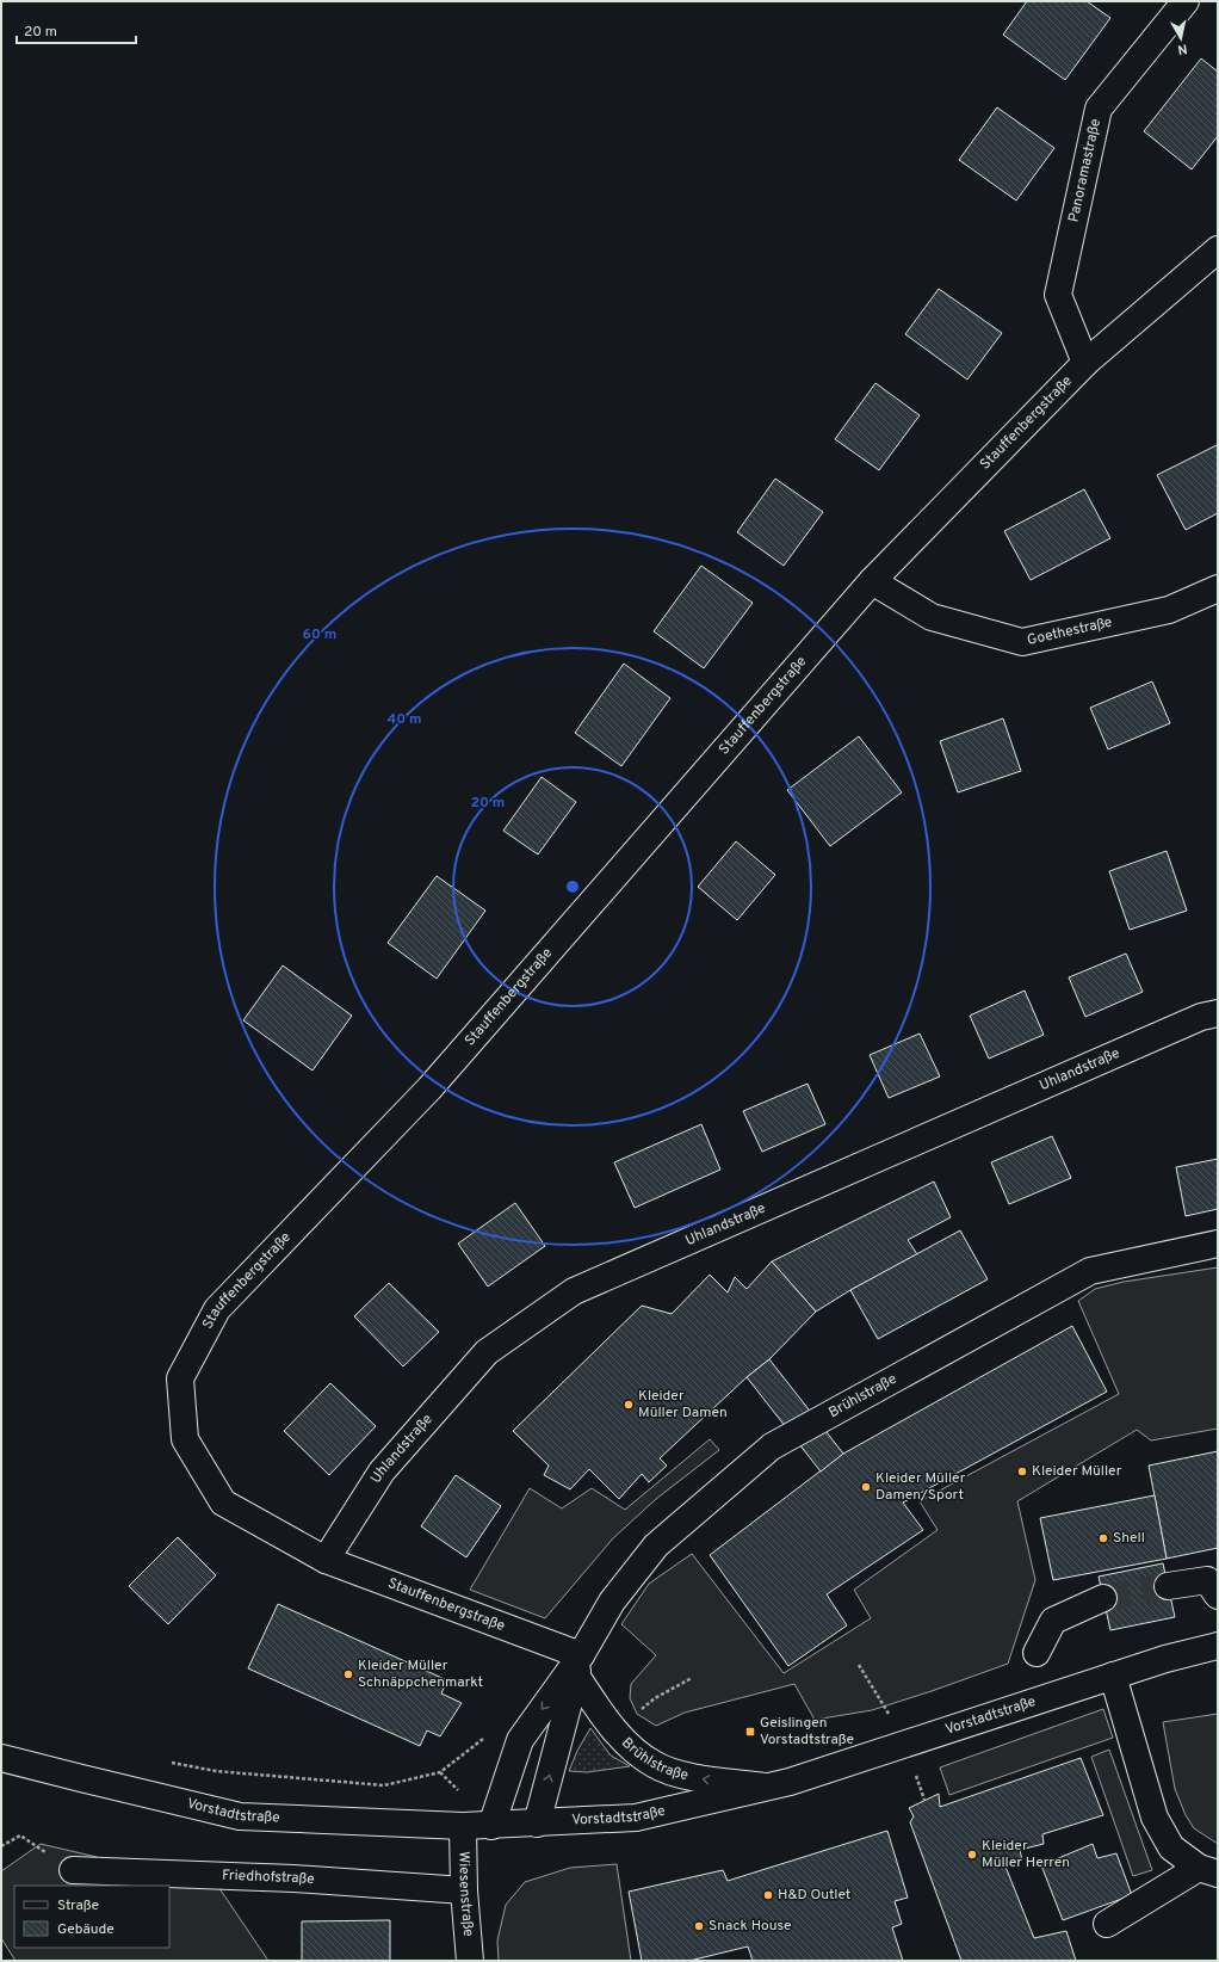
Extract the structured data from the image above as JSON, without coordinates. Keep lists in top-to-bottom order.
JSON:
{
  "streets": {
    "street": [
      "Panoramastraße",
      "Stauffenbergstraße",
      "Goethestraße",
      "Uhlandstraße",
      "Brühlstraße",
      "Vorstadtstraße",
      "Friedhofstraße",
      "Wiesenstraße"
    ]
  },
  "crossings": [
    ["Panoramastraße", "Stauffenbergstraße"],
    ["Stauffenbergstraße", "Goethestraße"],
    ["Stauffenbergstraße", "Uhlandstraße"],
    ["Stauffenbergstraße", "Brühlstraße"],
    ["Brühlstraße", "Vorstadtstraße"],
    ["Vorstadtstraße", "Wiesenstraße"],
    ["Friedhofstraße", "Wiesenstraße"]
  ],
  "places": {
    "other": [
      "Kleider Müller Damen",
      "Kleider Müller",
      "Kleider Müller Damen/Sport",
      "Shell",
      "Kleider Müller Schnäppchenmarkt",
      "Kleider Müller Herren",
      "H&D Outlet",
      "Snack House"
    ],
    "transit": ["Geislingen Vorstadtstraße"]
  },
  "legend": ["Straße", "Gebäude"],
  "scale_bar": "20 m",
  "north": "bottom",
  "rings": ["60 m", "40 m", "20 m"]
}
